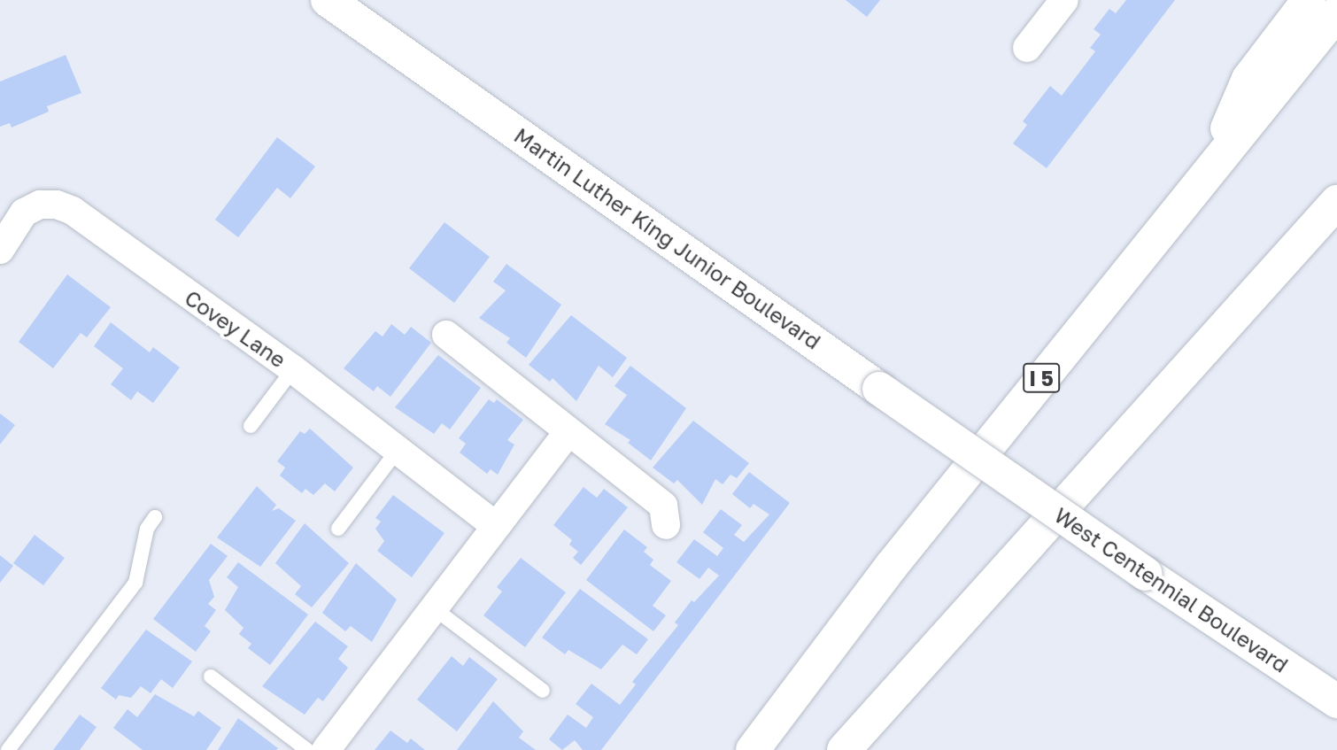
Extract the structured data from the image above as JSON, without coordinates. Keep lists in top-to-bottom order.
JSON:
{
  "streets": {
    "main road": ["Martin Luther King Junior Boulevard", "I 5", "West Centennial Boulevard"],
    "street": ["Covey Lane"]
  },
  "crossings": [
    ["Martin Luther King Junior Boulevard", "West Centennial Boulevard"]
  ]
}
